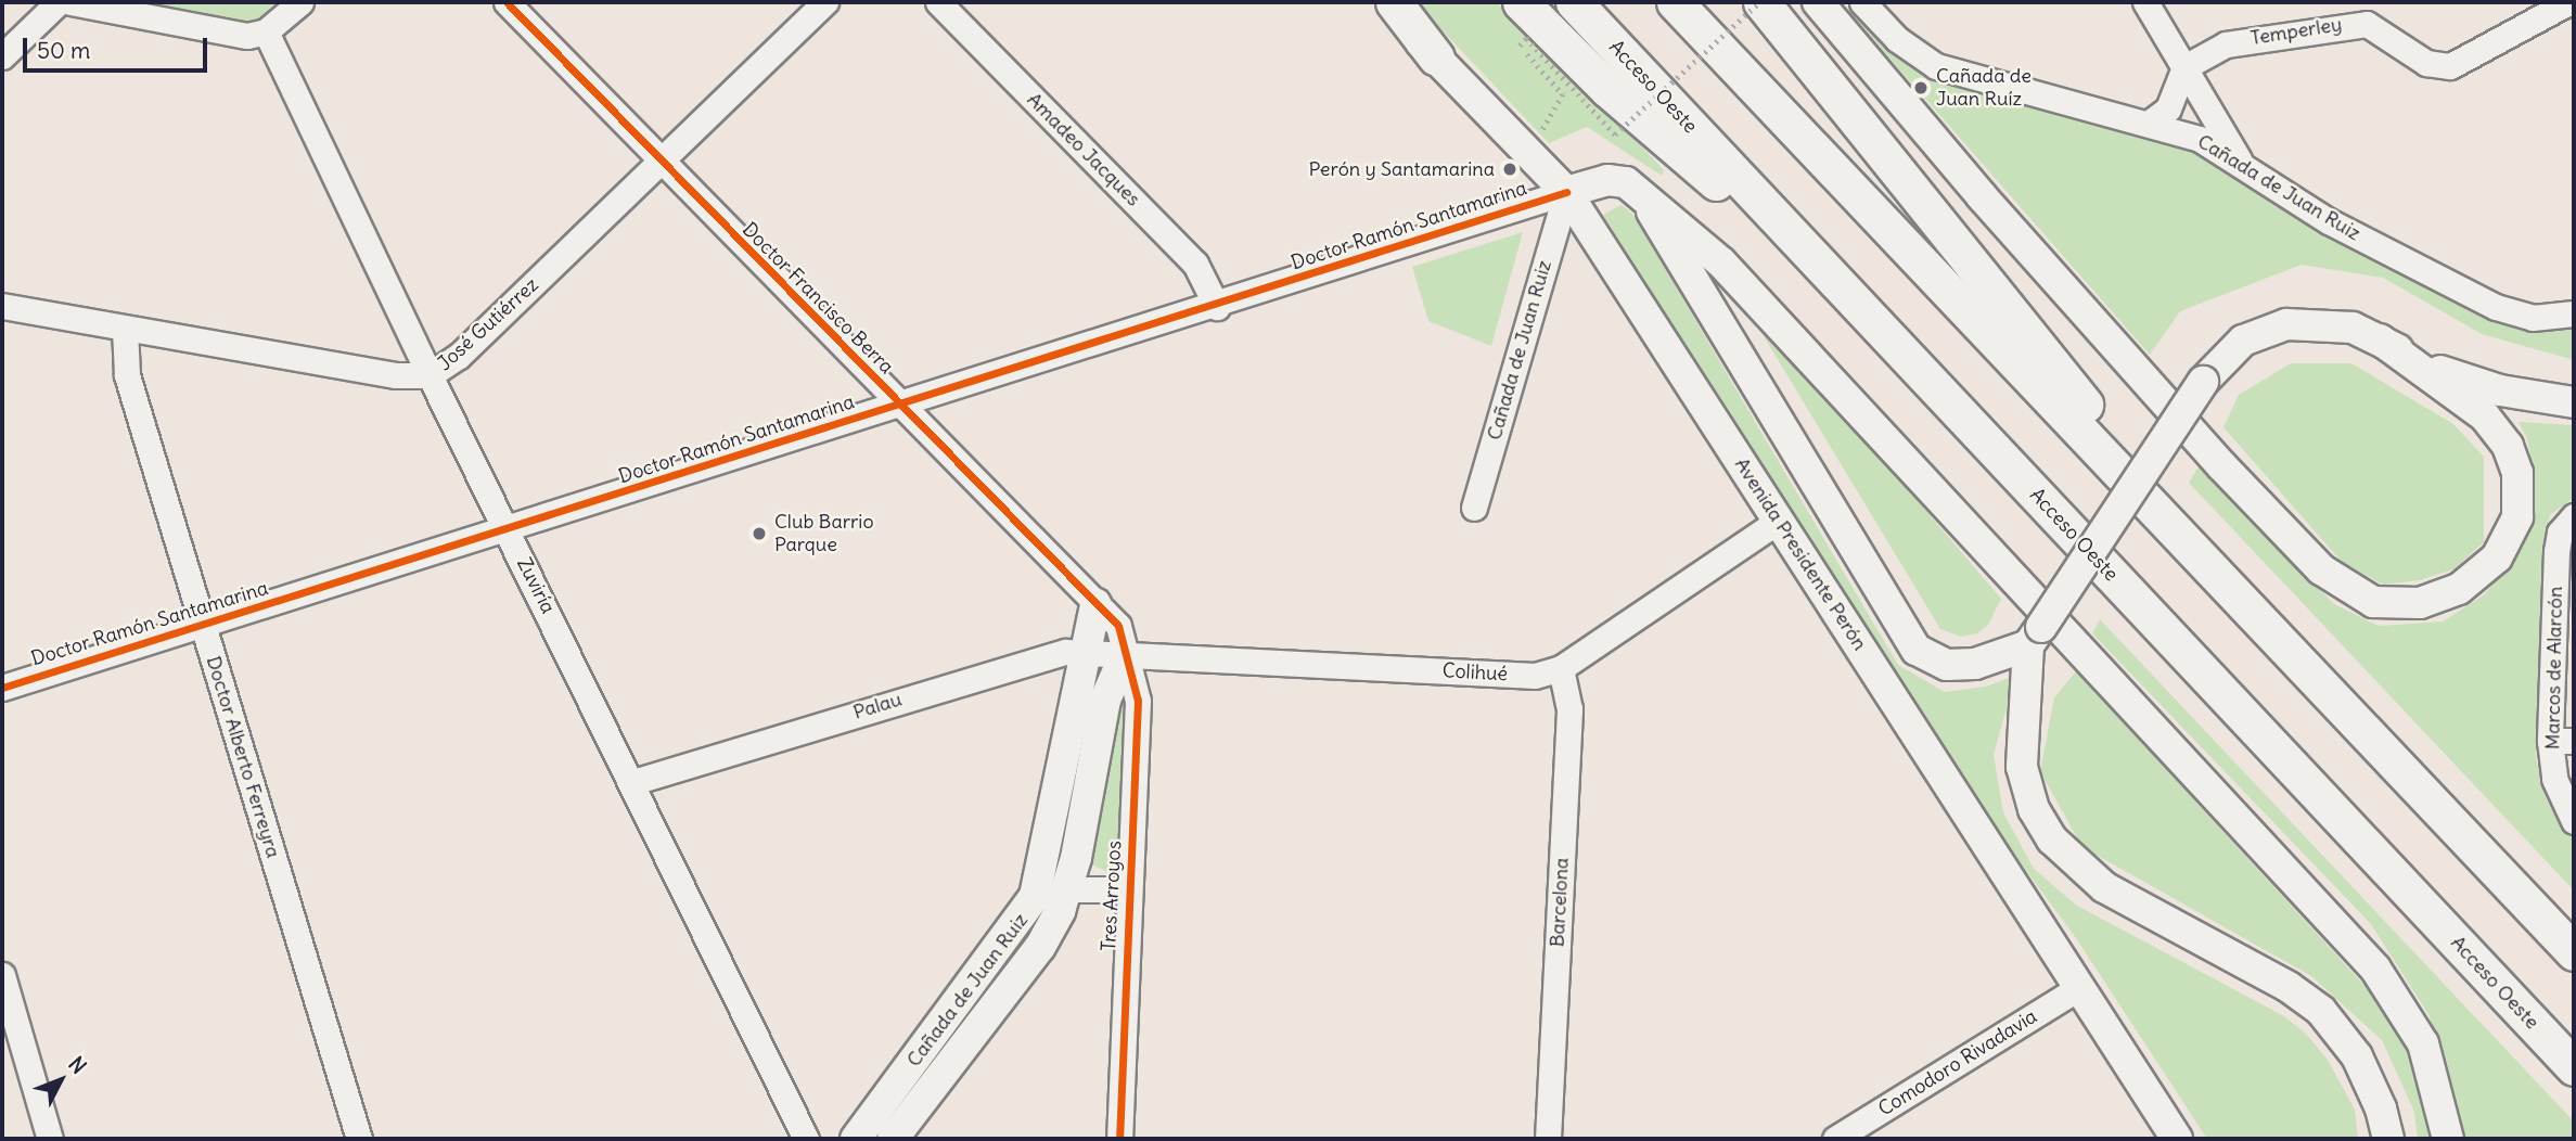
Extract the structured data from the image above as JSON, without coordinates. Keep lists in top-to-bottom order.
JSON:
{
  "streets": {
    "highway": ["Acceso Oeste"],
    "main road": ["Cañada de Juan Ruiz", "Avenida Presidente Perón"],
    "street": [
      "Temperley",
      "Amadeo Jacques",
      "Doctor Ramón Santamarina",
      "Doctor Francisco Berra",
      "José Gutiérrez",
      "Zuviría",
      "Marcos de Alarcón",
      "Colihué",
      "Palau",
      "Doctor Alberto Ferreyra",
      "Tres Arroyos",
      "Barcelona",
      "Comodoro Rivadavia"
    ]
  },
  "crossings": [
    ["Amadeo Jacques", "Doctor Ramón Santamarina"],
    ["Cañada de Juan Ruiz", "Doctor Ramón Santamarina"],
    ["Cañada de Juan Ruiz", "Doctor Francisco Berra"],
    ["Cañada de Juan Ruiz", "Avenida Presidente Perón"],
    ["Cañada de Juan Ruiz", "Colihué"],
    ["Cañada de Juan Ruiz", "Palau"],
    ["Cañada de Juan Ruiz", "Tres Arroyos"],
    ["Doctor Ramón Santamarina", "Doctor Francisco Berra"],
    ["Doctor Ramón Santamarina", "Avenida Presidente Perón"],
    ["Doctor Ramón Santamarina", "Zuviría"],
    ["Doctor Ramón Santamarina", "Doctor Alberto Ferreyra"],
    ["Doctor Francisco Berra", "José Gutiérrez"],
    ["Doctor Francisco Berra", "Colihué"],
    ["Doctor Francisco Berra", "Palau"],
    ["Doctor Francisco Berra", "Tres Arroyos"],
    ["José Gutiérrez", "Zuviría"],
    ["José Gutiérrez", "Doctor Alberto Ferreyra"],
    ["Avenida Presidente Perón", "Colihué"],
    ["Avenida Presidente Perón", "Comodoro Rivadavia"],
    ["Zuviría", "Palau"],
    ["Colihué", "Palau"],
    ["Colihué", "Tres Arroyos"],
    ["Colihué", "Barcelona"],
    ["Palau", "Tres Arroyos"]
  ],
  "places": ["Cañada de Juan Ruíz", "Perón y Santamarina", "Club Barrio Parque"],
  "scale_bar": "50 m",
  "north": "top right"
}
